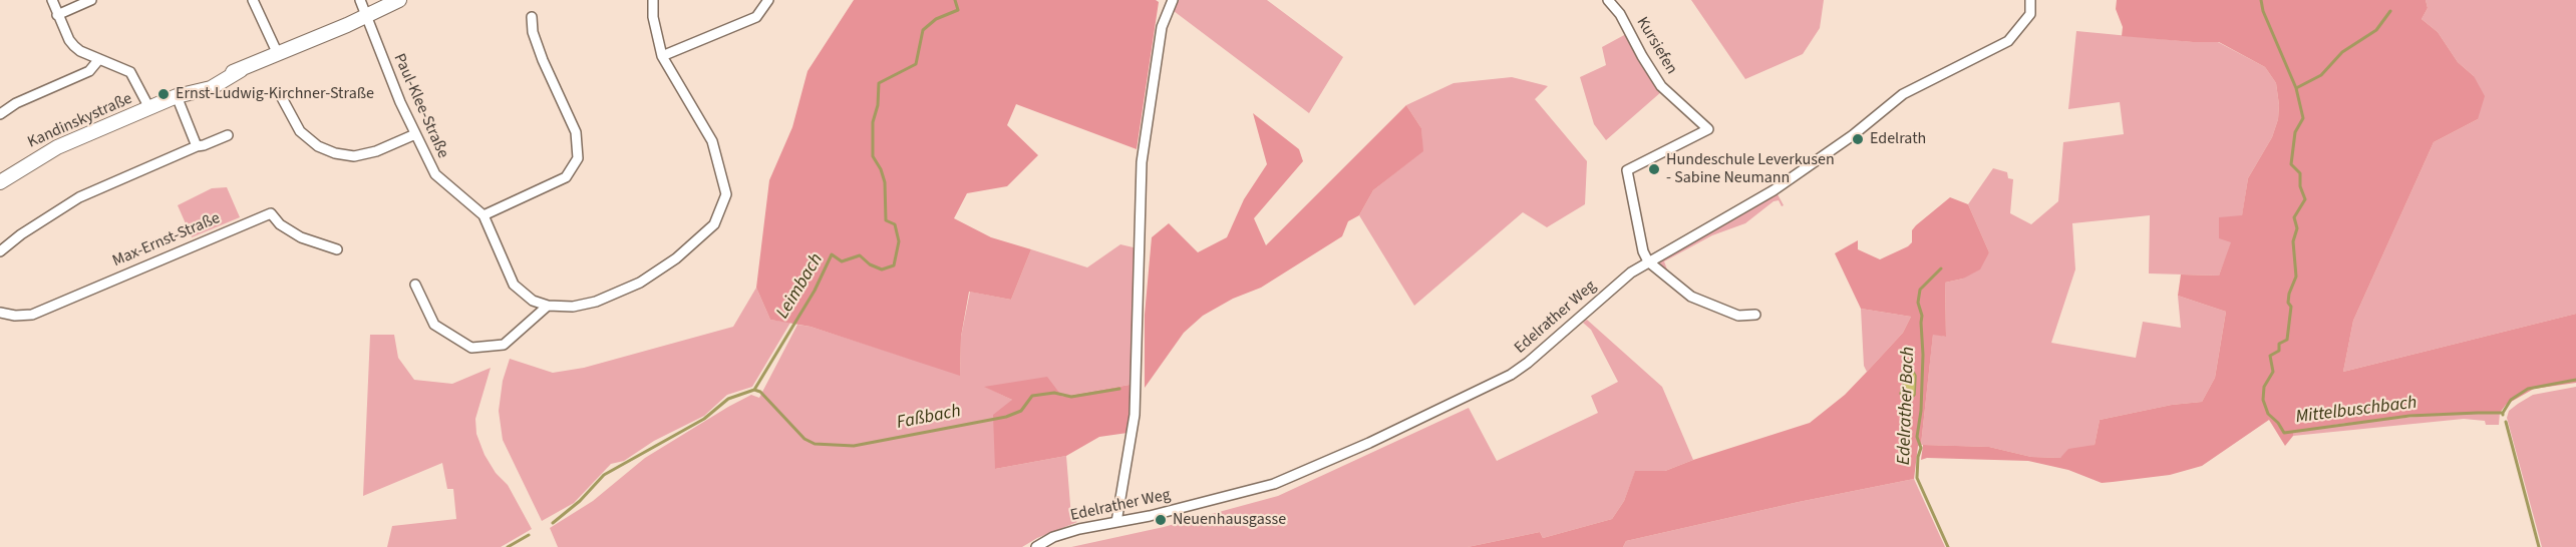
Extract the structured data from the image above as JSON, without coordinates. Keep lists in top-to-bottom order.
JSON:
{
  "streets": {
    "street": [
      "Kursiefen",
      "Paul-Klee-Straße",
      "Kandinskystraße",
      "Max-Ernst-Straße",
      "Edelrather Weg"
    ]
  },
  "crossings": [
    ["Kursiefen", "Edelrather Weg"],
    ["Paul-Klee-Straße", "Kandinskystraße"]
  ],
  "water": [
    "Leimbach",
    "Edelrather Bach",
    "Mittelbuschbach",
    "Faßbach"
  ],
  "places": [
    "Ernst-Ludwig-Kirchner-Straße",
    "Edelrath",
    "Hundeschule Leverkusen - Sabine Neumann",
    "Neuenhausgasse"
  ]
}
